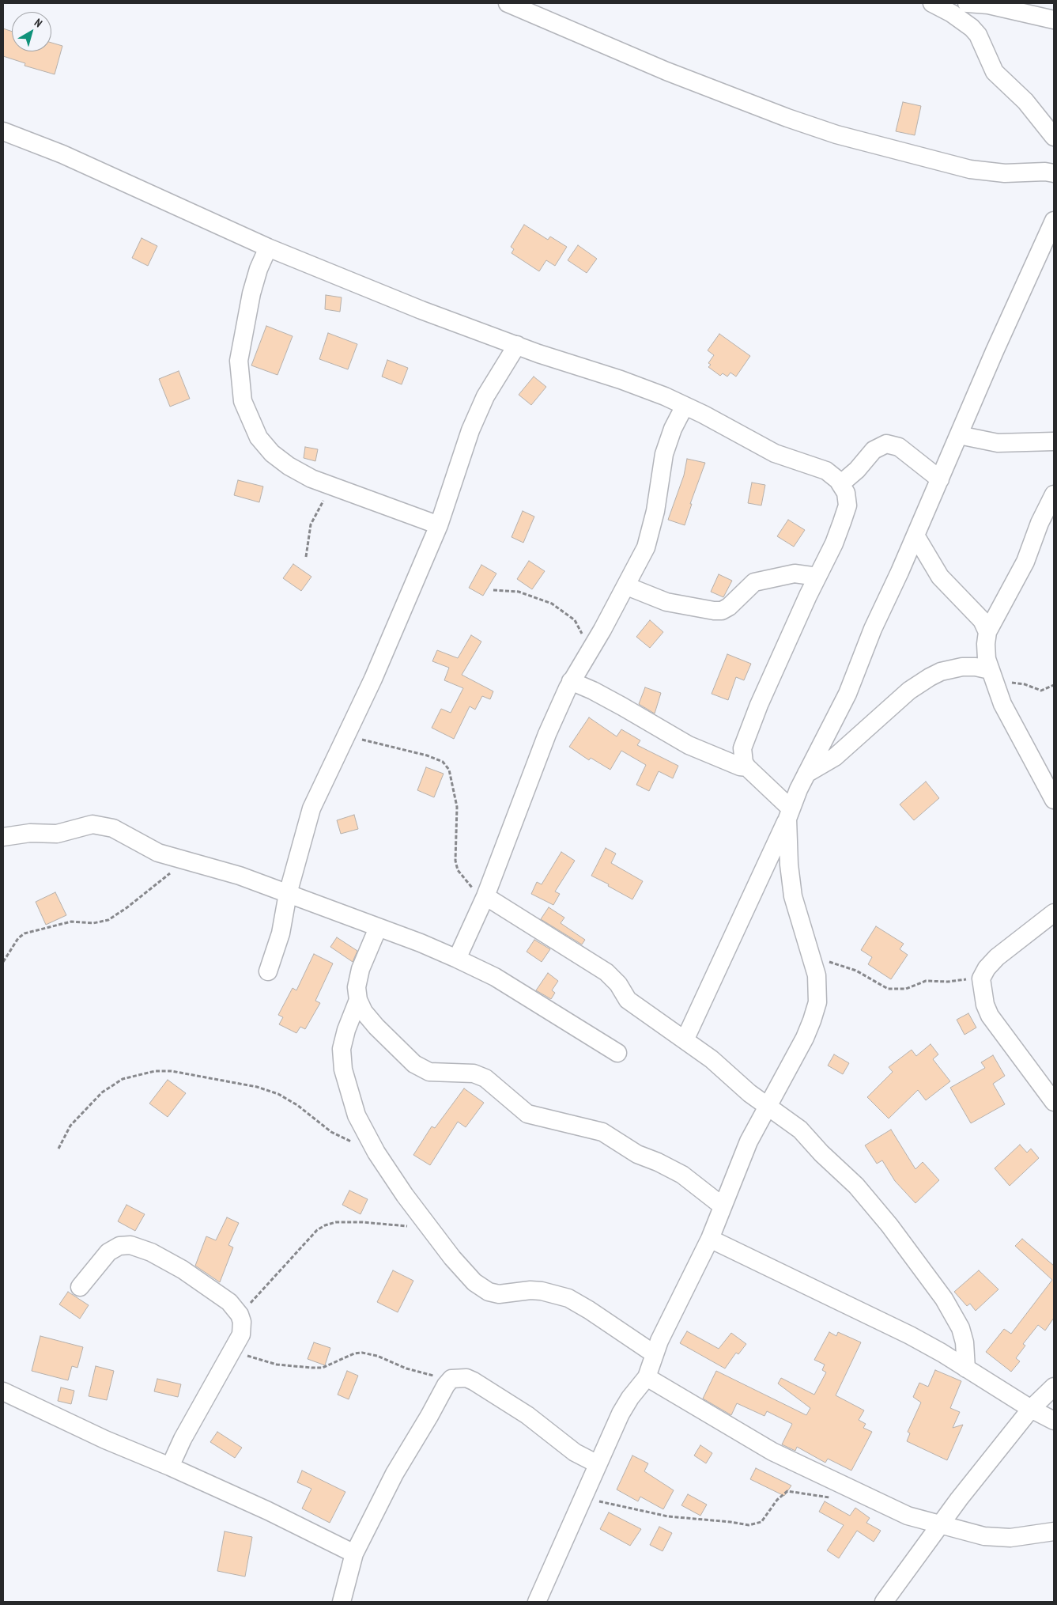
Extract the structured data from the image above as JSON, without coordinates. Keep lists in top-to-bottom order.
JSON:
{
  "north": "top right"
}
